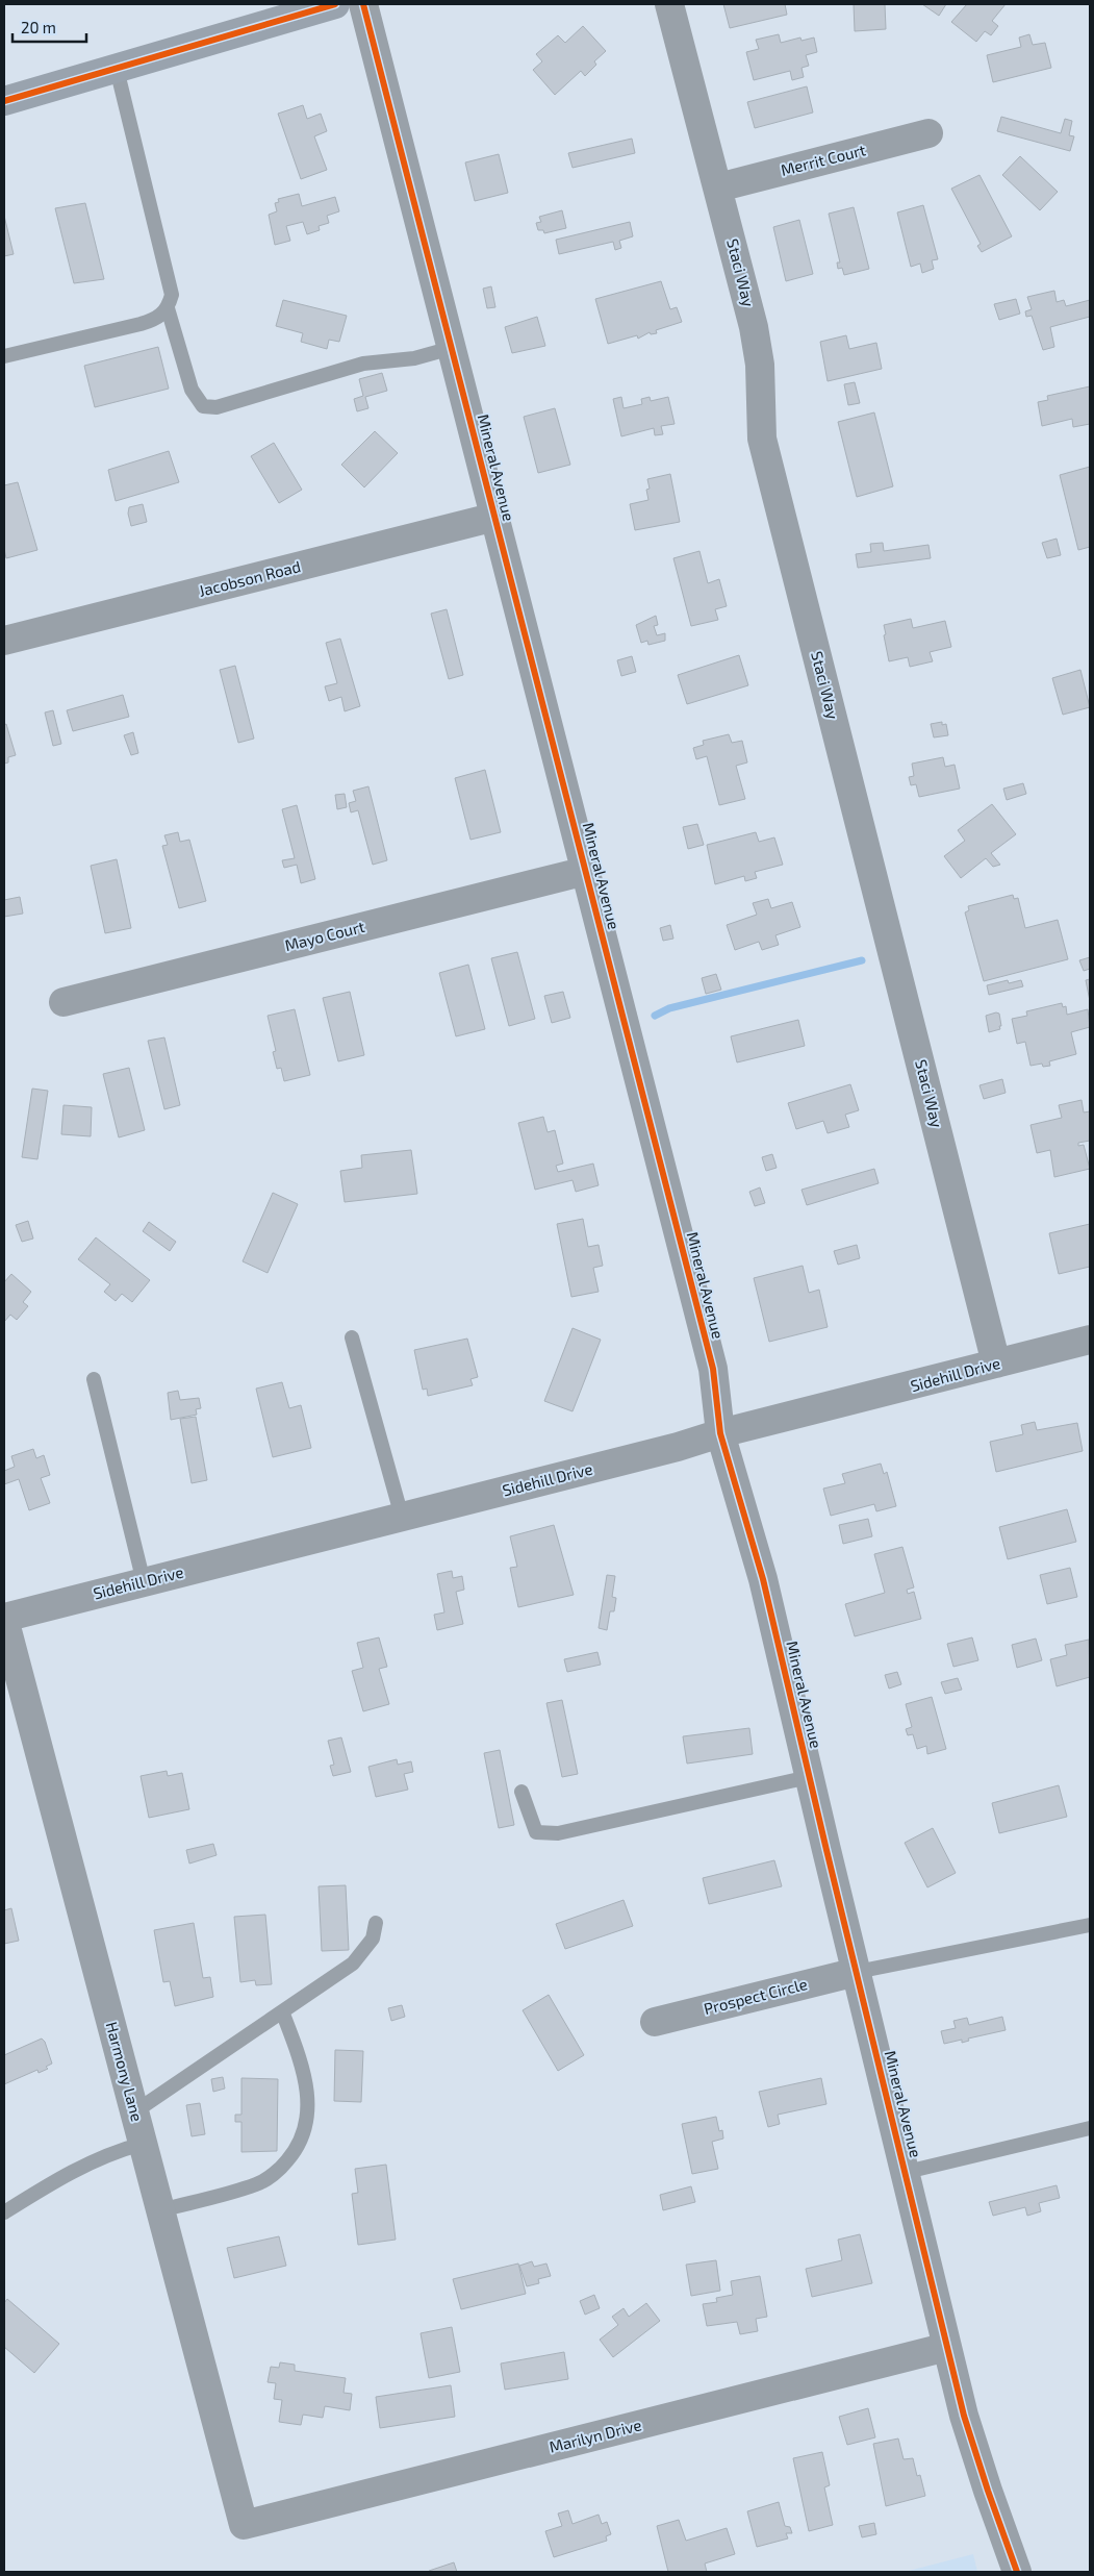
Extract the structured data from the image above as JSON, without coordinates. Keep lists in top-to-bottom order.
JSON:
{
  "streets": {
    "street": [
      "Merrit Court",
      "Staci Way",
      "Mineral Avenue",
      "Jacobson Road",
      "Mayo Court",
      "Sidehill Drive",
      "Prospect Circle",
      "Harmony Lane",
      "Marilyn Drive"
    ]
  },
  "crossings": [
    ["Merrit Court", "Staci Way"],
    ["Staci Way", "Sidehill Drive"],
    ["Mineral Avenue", "Jacobson Road"],
    ["Mineral Avenue", "Mayo Court"],
    ["Mineral Avenue", "Sidehill Drive"],
    ["Mineral Avenue", "Prospect Circle"],
    ["Mineral Avenue", "Marilyn Drive"],
    ["Sidehill Drive", "Harmony Lane"],
    ["Harmony Lane", "Marilyn Drive"]
  ],
  "scale_bar": "20 m"
}
